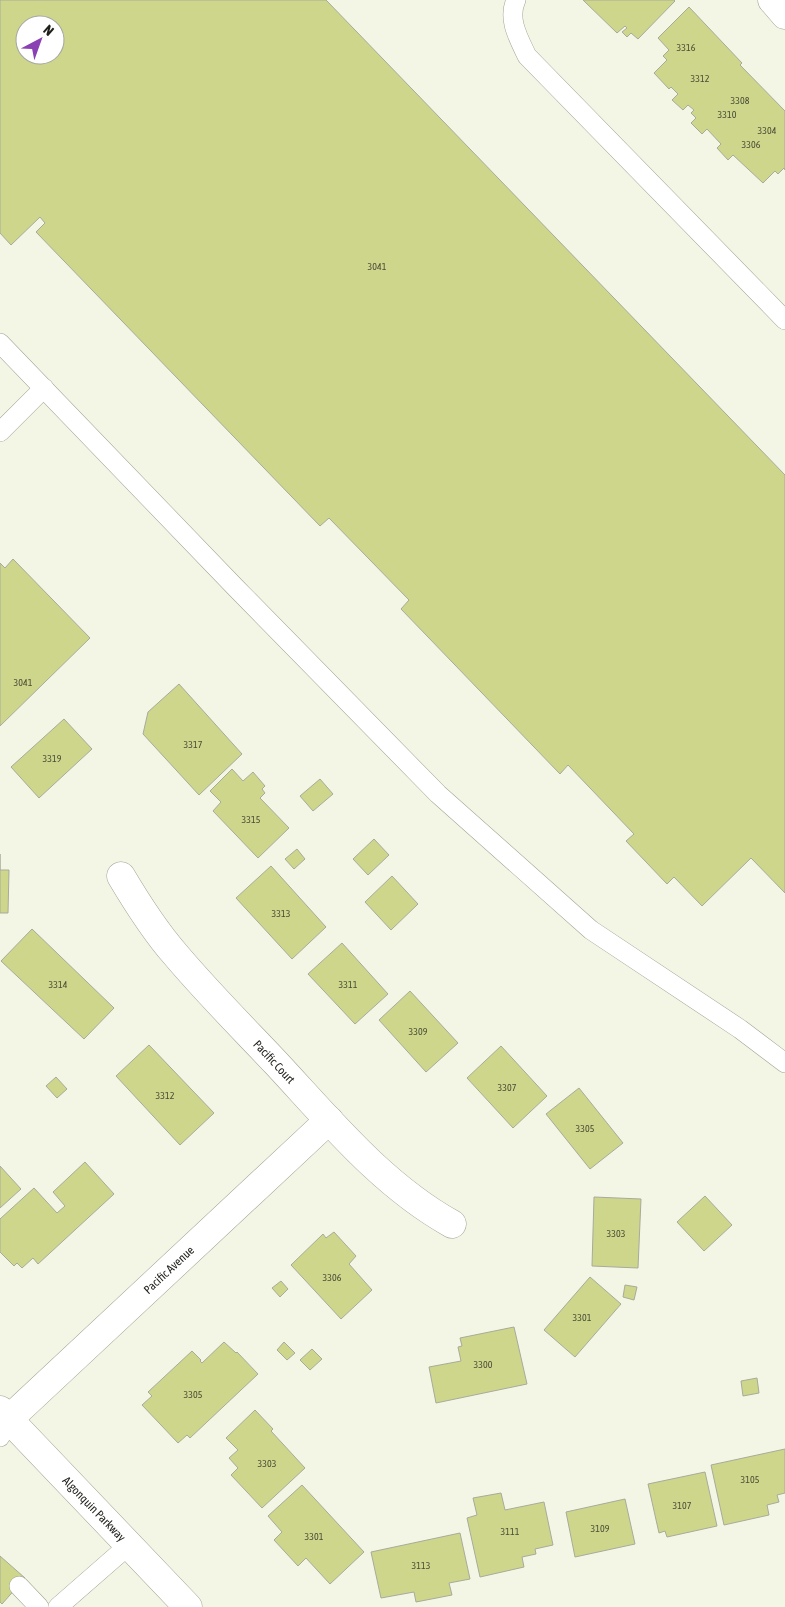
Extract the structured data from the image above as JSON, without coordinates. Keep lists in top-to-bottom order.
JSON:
{
  "streets": {
    "street": ["Pacific Court", "Pacific Avenue", "Algonquin Parkway"]
  },
  "crossings": [
    ["Pacific Court", "Pacific Avenue"],
    ["Pacific Avenue", "Algonquin Parkway"]
  ],
  "house_numbers": [
    "3316",
    "3312",
    "3308",
    "3310",
    "3304",
    "3306",
    "3041",
    "3041",
    "3317",
    "3319",
    "3315",
    "3313",
    "3314",
    "3311",
    "3309",
    "3307",
    "3312",
    "3305",
    "3303",
    "3306",
    "3301",
    "3300",
    "3305",
    "3303",
    "3105",
    "3107",
    "3109",
    "3111",
    "3301",
    "3113"
  ],
  "north": "top right"
}
